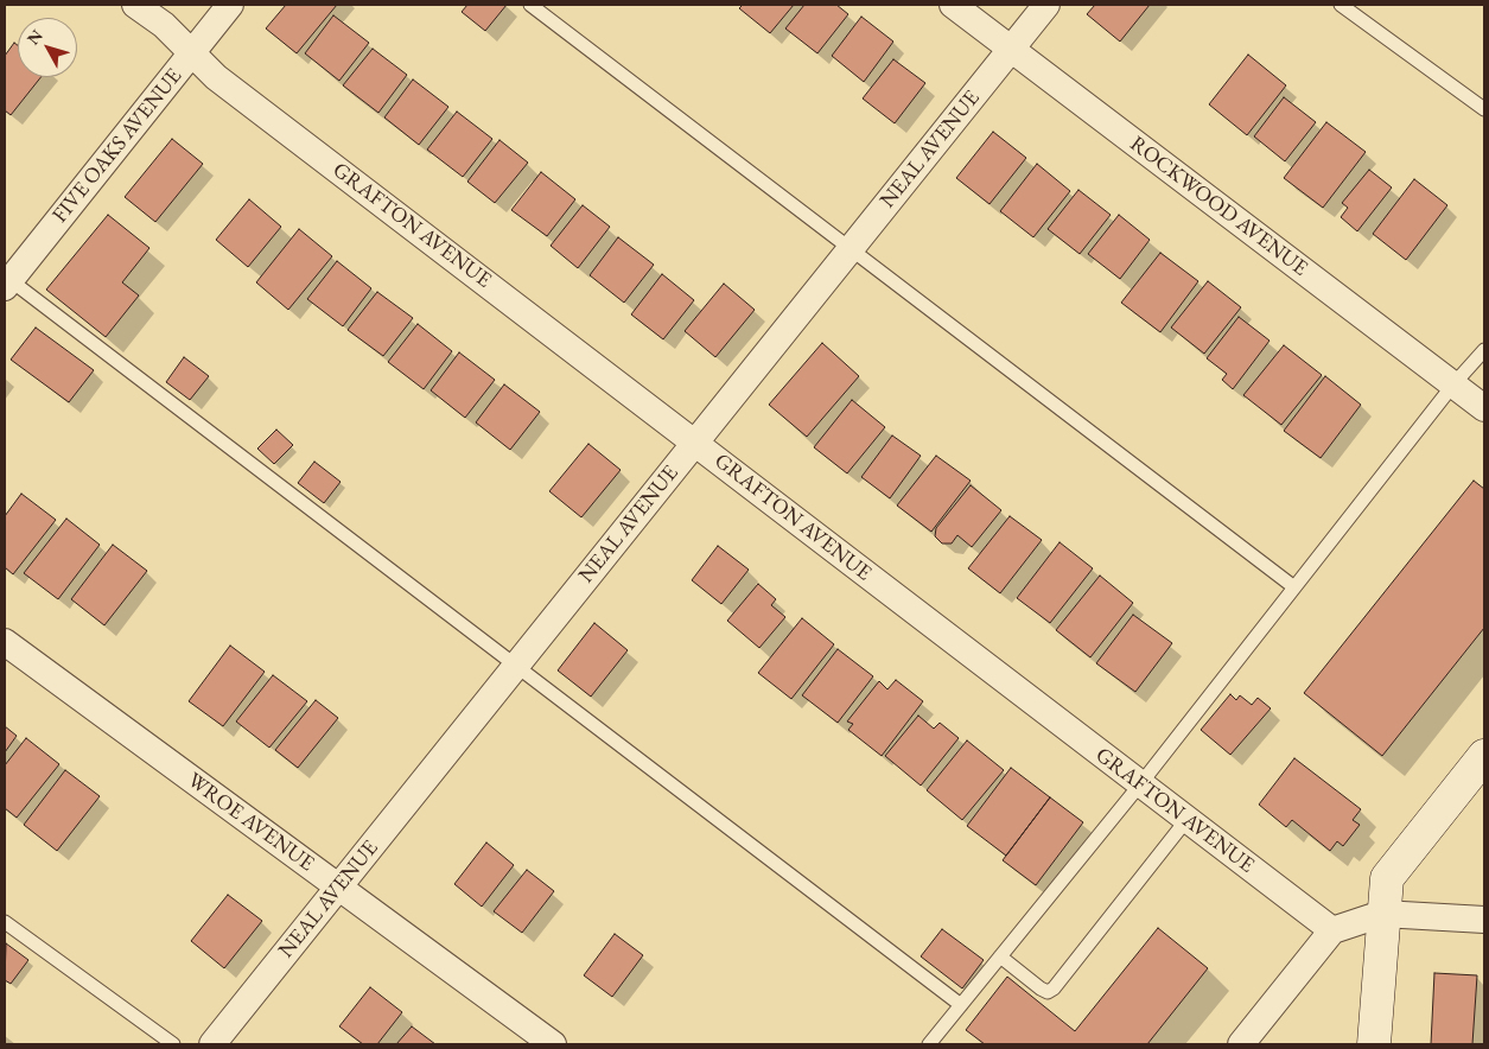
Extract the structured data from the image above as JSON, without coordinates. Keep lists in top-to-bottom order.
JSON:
{
  "streets": {
    "street": [
      "FIVE OAKS AVENUE",
      "NEAL AVENUE",
      "ROCKWOOD AVENUE",
      "GRAFTON AVENUE",
      "WROE AVENUE"
    ]
  },
  "crossings": [
    ["FIVE OAKS AVENUE", "GRAFTON AVENUE"],
    ["NEAL AVENUE", "ROCKWOOD AVENUE"],
    ["NEAL AVENUE", "GRAFTON AVENUE"],
    ["NEAL AVENUE", "WROE AVENUE"]
  ],
  "north": "top left"
}
